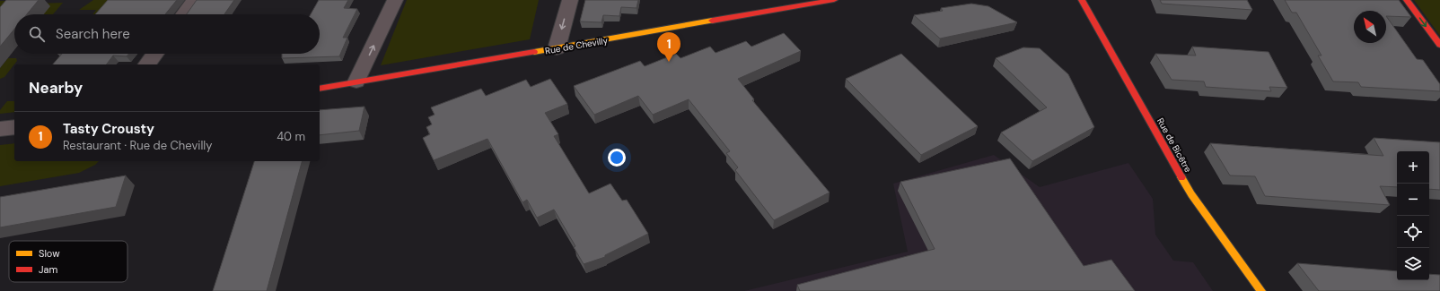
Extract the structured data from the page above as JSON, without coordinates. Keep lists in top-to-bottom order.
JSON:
{
  "streets": {
    "street": ["Rue de Chevilly", "Rue de Bicêtre"]
  },
  "legend": ["Slow", "Jam"],
  "north": "top left",
  "page": {
    "search": "Search here",
    "pins": "1",
    "heading": "Nearby",
    "list": [
      {
        "mark": "1",
        "name": "Tasty Crousty",
        "note": "Restaurant · Rue de Chevilly",
        "value": "40 m"
      }
    ],
    "map_buttons": ["+", "−"]
  }
}
